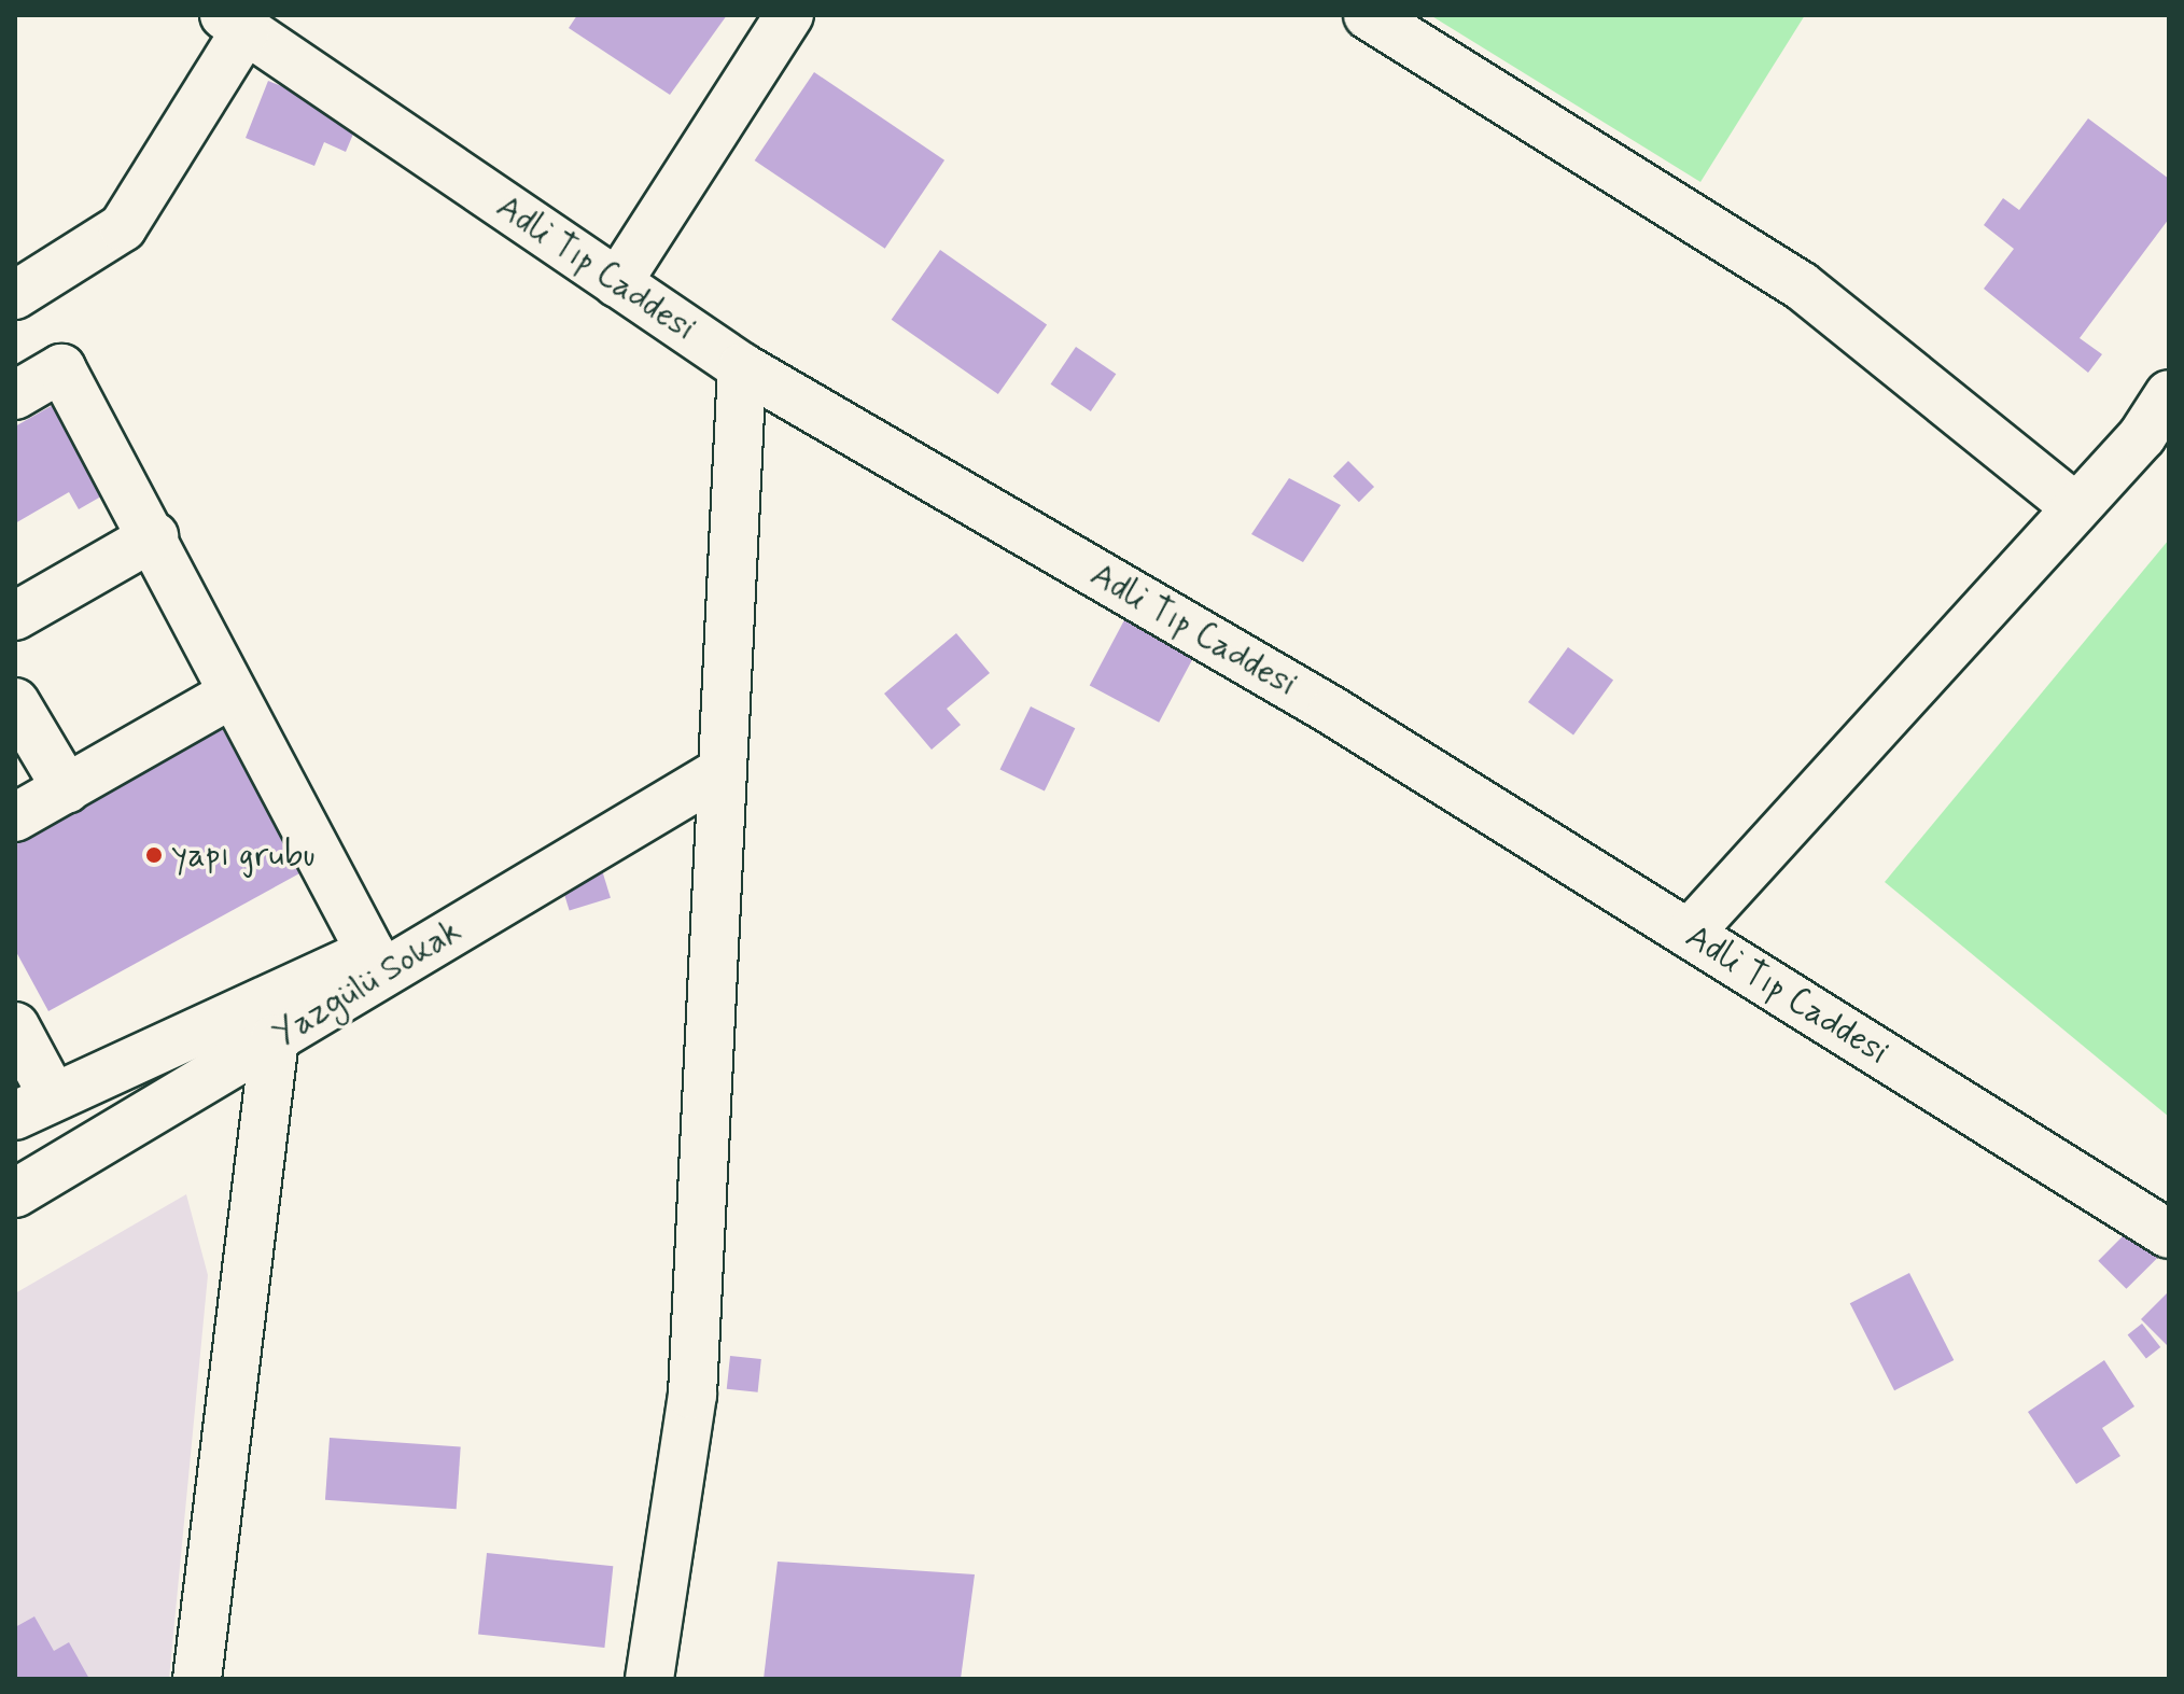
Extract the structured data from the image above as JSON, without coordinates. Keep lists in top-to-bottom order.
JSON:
{
  "streets": {
    "street": ["Adli Tıp Caddesi", "Yazgülü Sokak"]
  },
  "places": ["yapı grubu"]
}
